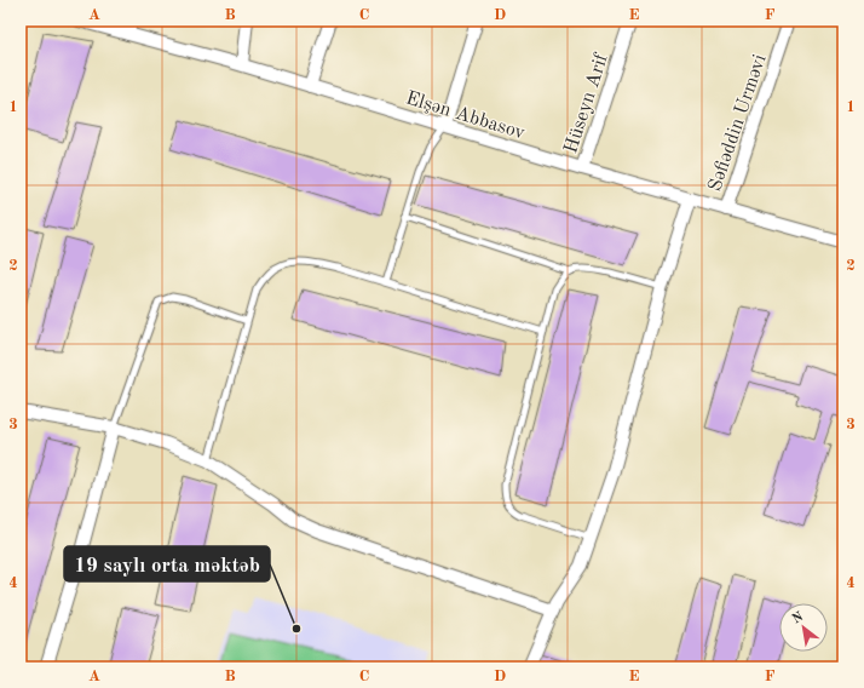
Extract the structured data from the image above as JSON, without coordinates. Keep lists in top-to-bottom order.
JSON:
{
  "streets": {
    "street": ["Hüseyn Arif", "Elşən Abbasov", "Səfiəddin Urməvi"]
  },
  "crossings": [
    ["Hüseyn Arif", "Elşən Abbasov"],
    ["Elşən Abbasov", "Səfiəddin Urməvi"]
  ],
  "places": ["19 saylı orta məktəb"],
  "north": "top left",
  "grid": {
    "columns": [
      "A",
      "B",
      "C",
      "D",
      "E",
      "F"
    ],
    "rows": [
      "1",
      "2",
      "3",
      "4"
    ]
  }
}
